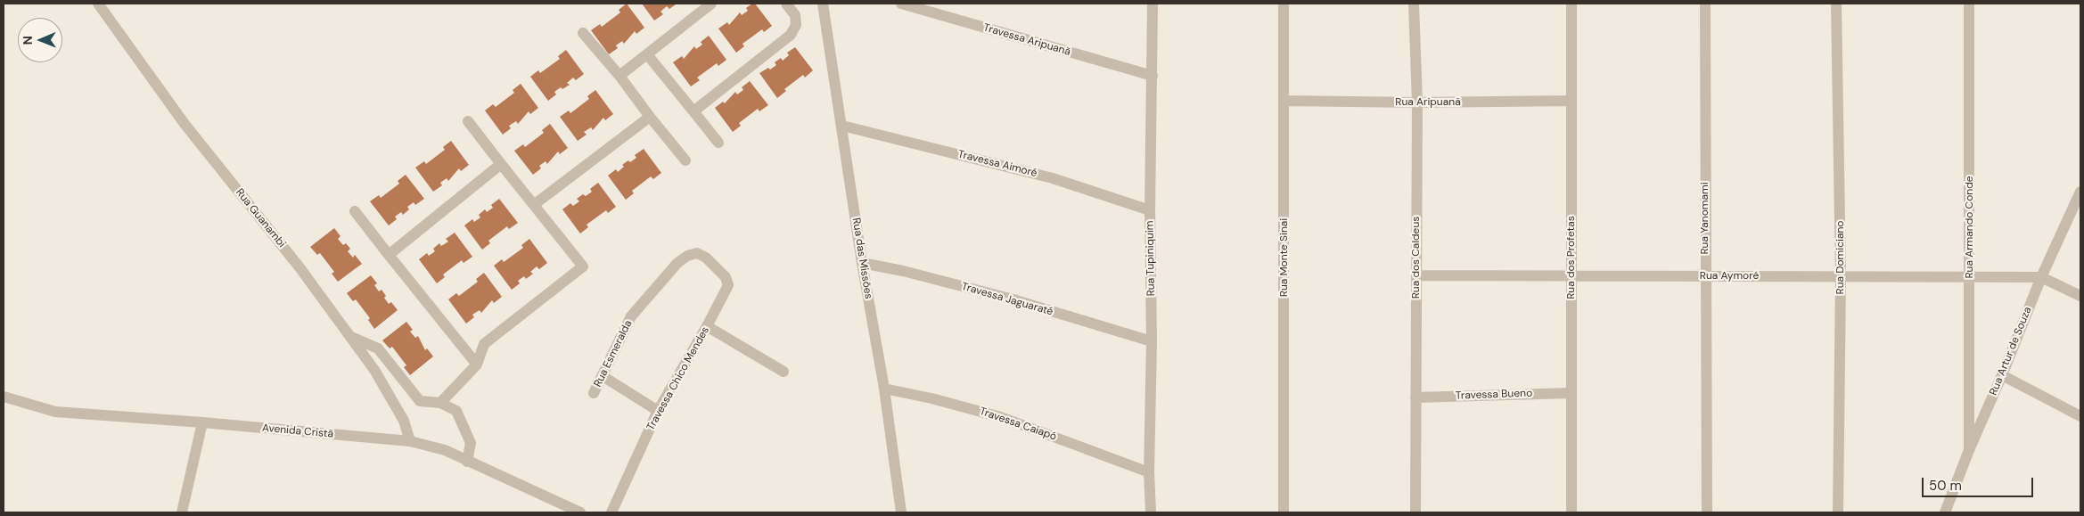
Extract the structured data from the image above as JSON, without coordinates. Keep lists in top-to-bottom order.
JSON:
{
  "streets": {
    "street": [
      "Travessa Aripuanã",
      "Rua Aripuanã",
      "Travessa Aimoré",
      "Rua Guanambi",
      "Rua Yanomami",
      "Rua Armando Conde",
      "Rua Monte Sinai",
      "Rua dos Caldeus",
      "Rua dos Profetas",
      "Rua Domiciano",
      "Rua das Missões",
      "Rua Tupiniquim",
      "Rua Aymoré",
      "Travessa Jaguaraté",
      "Rua Artur de Souza",
      "Rua Esmeralda",
      "Travessa Chico Mendes",
      "Travessa Bueno",
      "Travessa Caiapó",
      "Avenida Cristã"
    ]
  },
  "crossings": [
    ["Travessa Aripuanã", "Rua Tupiniquim"],
    ["Rua Aripuanã", "Rua Monte Sinai"],
    ["Rua Aripuanã", "Rua dos Caldeus"],
    ["Rua Aripuanã", "Rua dos Profetas"],
    ["Travessa Aimoré", "Rua das Missões"],
    ["Travessa Aimoré", "Rua Tupiniquim"],
    ["Rua Guanambi", "Avenida Cristã"],
    ["Rua Yanomami", "Rua Aymoré"],
    ["Rua Armando Conde", "Rua Aymoré"],
    ["Rua Armando Conde", "Rua Artur de Souza"],
    ["Rua dos Caldeus", "Rua Aymoré"],
    ["Rua dos Caldeus", "Travessa Bueno"],
    ["Rua dos Profetas", "Rua Aymoré"],
    ["Rua dos Profetas", "Travessa Bueno"],
    ["Rua Domiciano", "Rua Aymoré"],
    ["Rua das Missões", "Travessa Jaguaraté"],
    ["Rua das Missões", "Travessa Caiapó"],
    ["Rua Tupiniquim", "Travessa Jaguaraté"],
    ["Rua Tupiniquim", "Travessa Caiapó"],
    ["Rua Aymoré", "Rua Artur de Souza"],
    ["Rua Esmeralda", "Travessa Chico Mendes"]
  ],
  "scale_bar": "50 m",
  "north": "left"
}
